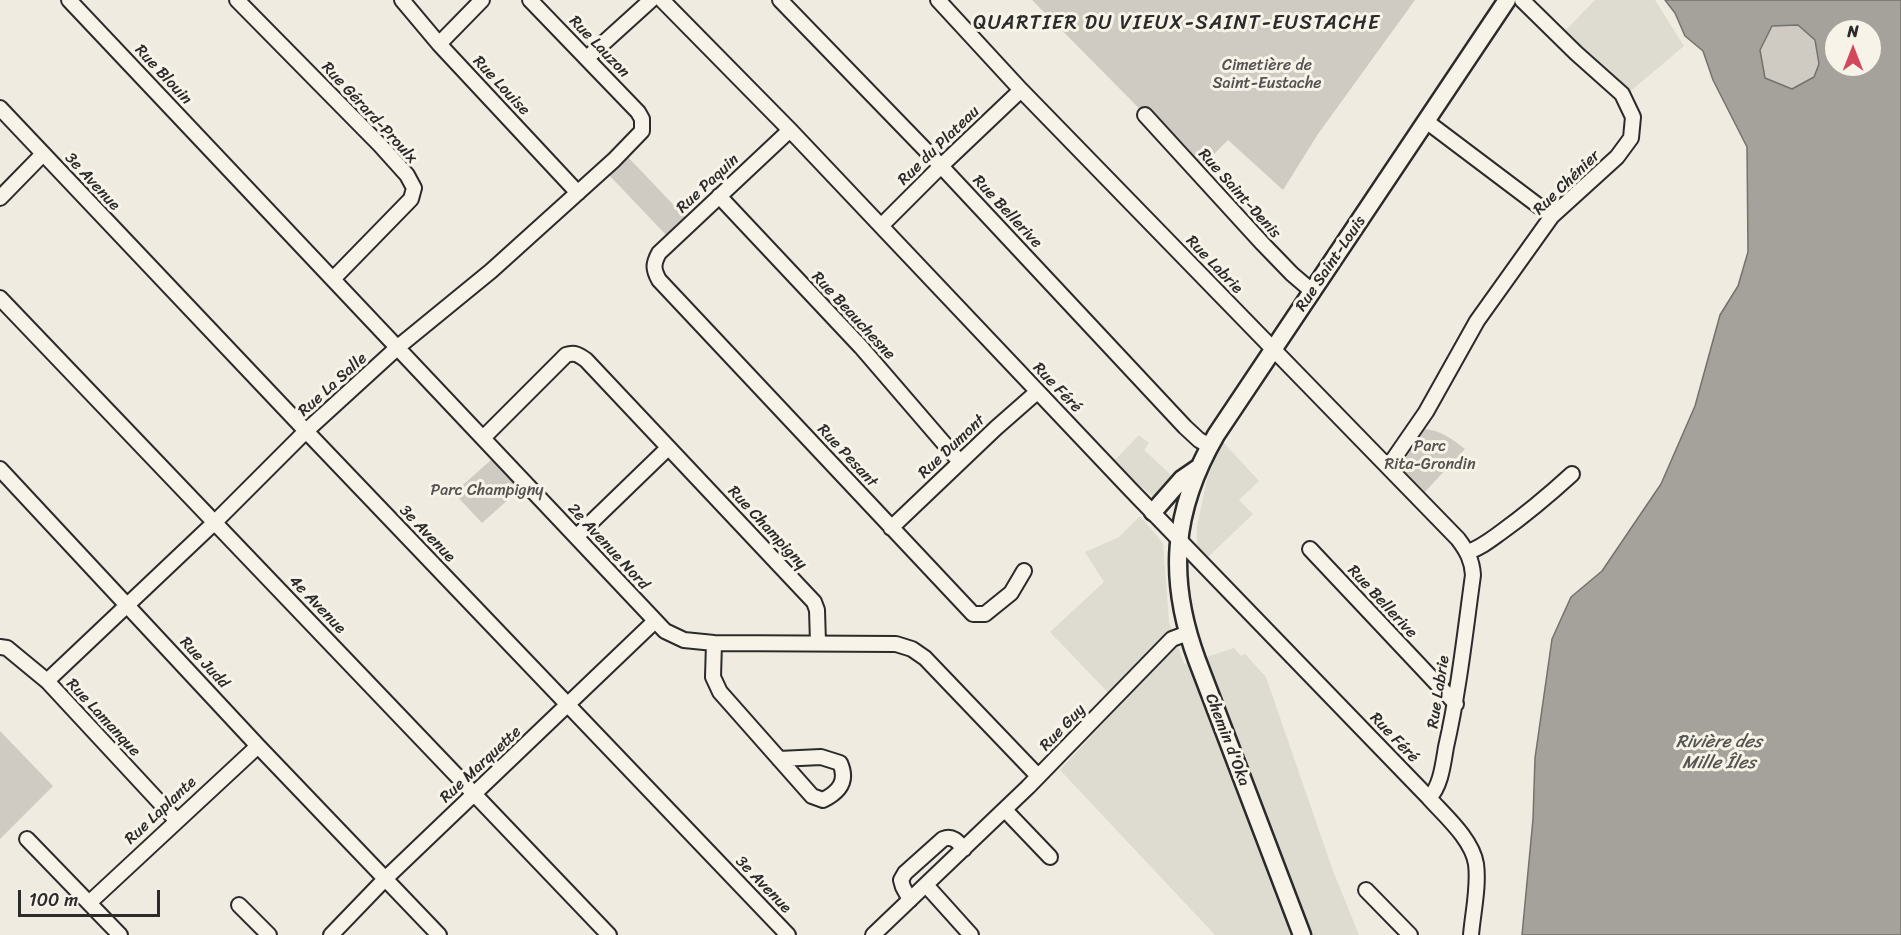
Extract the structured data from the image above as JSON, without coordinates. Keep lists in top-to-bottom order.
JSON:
{
  "streets": {
    "main road": ["Rue Saint-Louis", "Chemin d'Oka"],
    "street": [
      "Rue Lauzon",
      "Rue Blouin",
      "Rue Louise",
      "Rue Gérard-Proulx",
      "Rue du Plateau",
      "3e Avenue",
      "Rue Chénier",
      "Rue Paquin",
      "Rue Saint-Denis",
      "Rue Bellerive",
      "Rue Labrie",
      "Rue Beauchesne",
      "Rue La Salle",
      "Rue Féré",
      "Rue Dumont",
      "Rue Pesant",
      "Rue Champigny",
      "2e Avenue Nord",
      "4e Avenue",
      "Rue Judd",
      "Rue Lamanque",
      "Rue Guy",
      "Rue Marquette",
      "Rue Laplante"
    ]
  },
  "crossings": [
    ["Rue Lauzon", "Rue La Salle"],
    ["Rue Blouin", "2e Avenue Nord"],
    ["Rue Louise", "Rue La Salle"],
    ["Rue Gérard-Proulx", "2e Avenue Nord"],
    ["Rue du Plateau", "Rue Bellerive"],
    ["Rue du Plateau", "Rue Labrie"],
    ["Rue du Plateau", "Rue Féré"],
    ["3e Avenue", "Rue La Salle"],
    ["3e Avenue", "Rue Marquette"],
    ["Rue Chénier", "Rue Labrie"],
    ["Rue Paquin", "Rue Beauchesne"],
    ["Rue Paquin", "Rue Féré"],
    ["Rue Paquin", "Rue Pesant"],
    ["Rue Saint-Denis", "Rue Saint-Louis"],
    ["Rue Bellerive", "Rue Saint-Louis"],
    ["Rue Bellerive", "Rue Labrie"],
    ["Rue Saint-Louis", "Rue Labrie"],
    ["Rue Saint-Louis", "Rue Féré"],
    ["Rue Saint-Louis", "Chemin d'Oka"],
    ["Rue Labrie", "Rue Féré"],
    ["Rue Beauchesne", "Rue Dumont"],
    ["Rue La Salle", "2e Avenue Nord"],
    ["Rue La Salle", "4e Avenue"],
    ["Rue La Salle", "Rue Judd"],
    ["Rue La Salle", "Rue Lamanque"],
    ["Rue Féré", "Rue Dumont"],
    ["Rue Féré", "Chemin d'Oka"],
    ["Rue Dumont", "Rue Pesant"],
    ["Rue Champigny", "2e Avenue Nord"],
    ["2e Avenue Nord", "Rue Guy"],
    ["2e Avenue Nord", "Rue Marquette"],
    ["4e Avenue", "Rue Marquette"],
    ["Rue Judd", "Rue Marquette"],
    ["Rue Judd", "Rue Laplante"],
    ["Rue Lamanque", "Rue Laplante"],
    ["Rue Guy", "Chemin d'Oka"]
  ],
  "districts": ["QUARTIER DU VIEUX-SAINT-EUSTACHE"],
  "water": ["Rivière des Mille Îles"],
  "parks": ["Cimetière de Saint-Eustache", "Parc Rita-Grondin", "Parc Champigny"],
  "scale_bar": "100 m",
  "north": "top"
}
